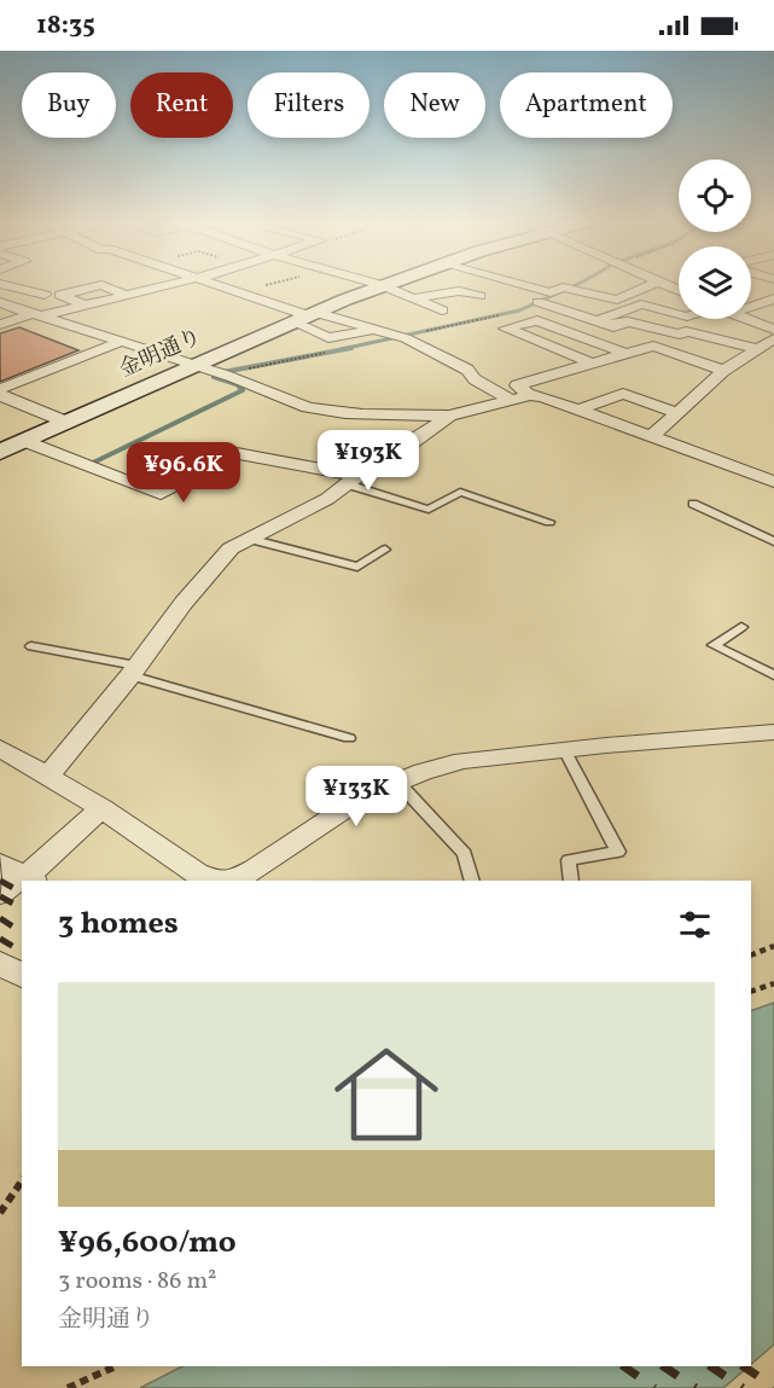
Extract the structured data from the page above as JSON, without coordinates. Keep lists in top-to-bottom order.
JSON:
{
  "streets": {
    "street": ["金明通り"]
  },
  "page": {
    "status": "18:35",
    "chip": [
      "Buy",
      "Rent",
      "Filters",
      "New",
      "Apartment"
    ],
    "price": ["¥193K", "¥96.6K", "¥133K"],
    "heading": "3 homes",
    "list": [
      {
        "name": "¥96,600/mo",
        "note": "3 rooms · 86 m² · 金明通り"
      }
    ]
  }
}
